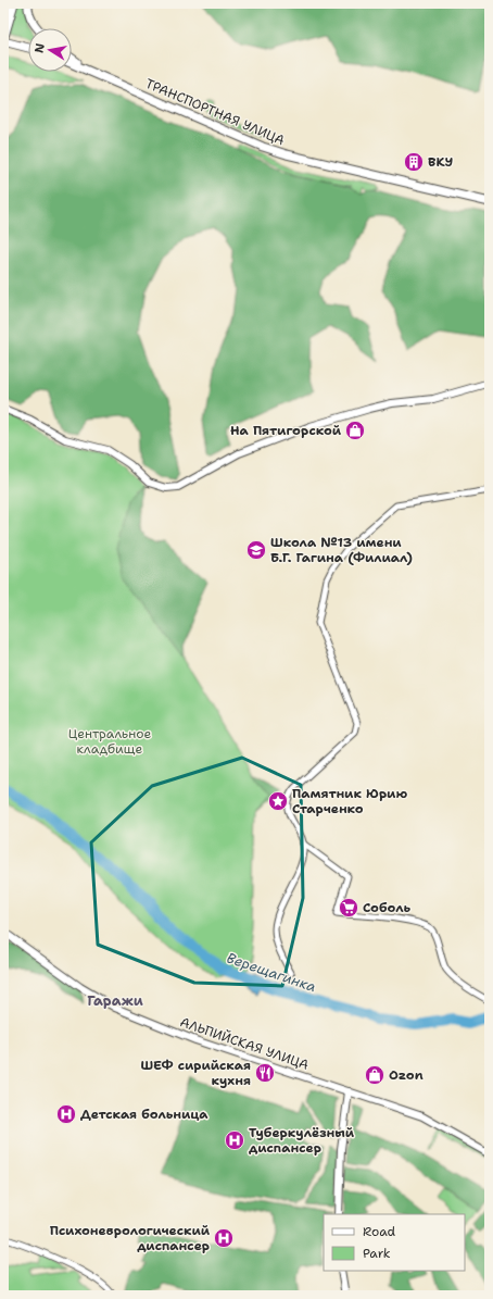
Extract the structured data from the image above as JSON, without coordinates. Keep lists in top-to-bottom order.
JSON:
{
  "streets": {
    "main road": ["ТРАНСПОРТНАЯ УЛИЦА"],
    "street": ["АЛЬПИЙСКАЯ УЛИЦА"]
  },
  "districts": ["Гаражи"],
  "water": ["Верещагинка"],
  "parks": ["Центральное кладбище"],
  "places": {
    "building": ["ВКУ"],
    "shop": ["На Пятигорской", "Ozon"],
    "school or university": ["Школа №13 имени Б.Г. Гагина (Филиал)"],
    "place": ["Памятник Юрию Старченко"],
    "supermarket": ["Соболь"],
    "restaurant": ["ШЕФ сирийская кухня"],
    "hospital": ["Детская больница", "Туберкулёзный диспансер", "Психоневрологический диспансер"]
  },
  "legend": ["Road", "Park"],
  "north": "left"
}
